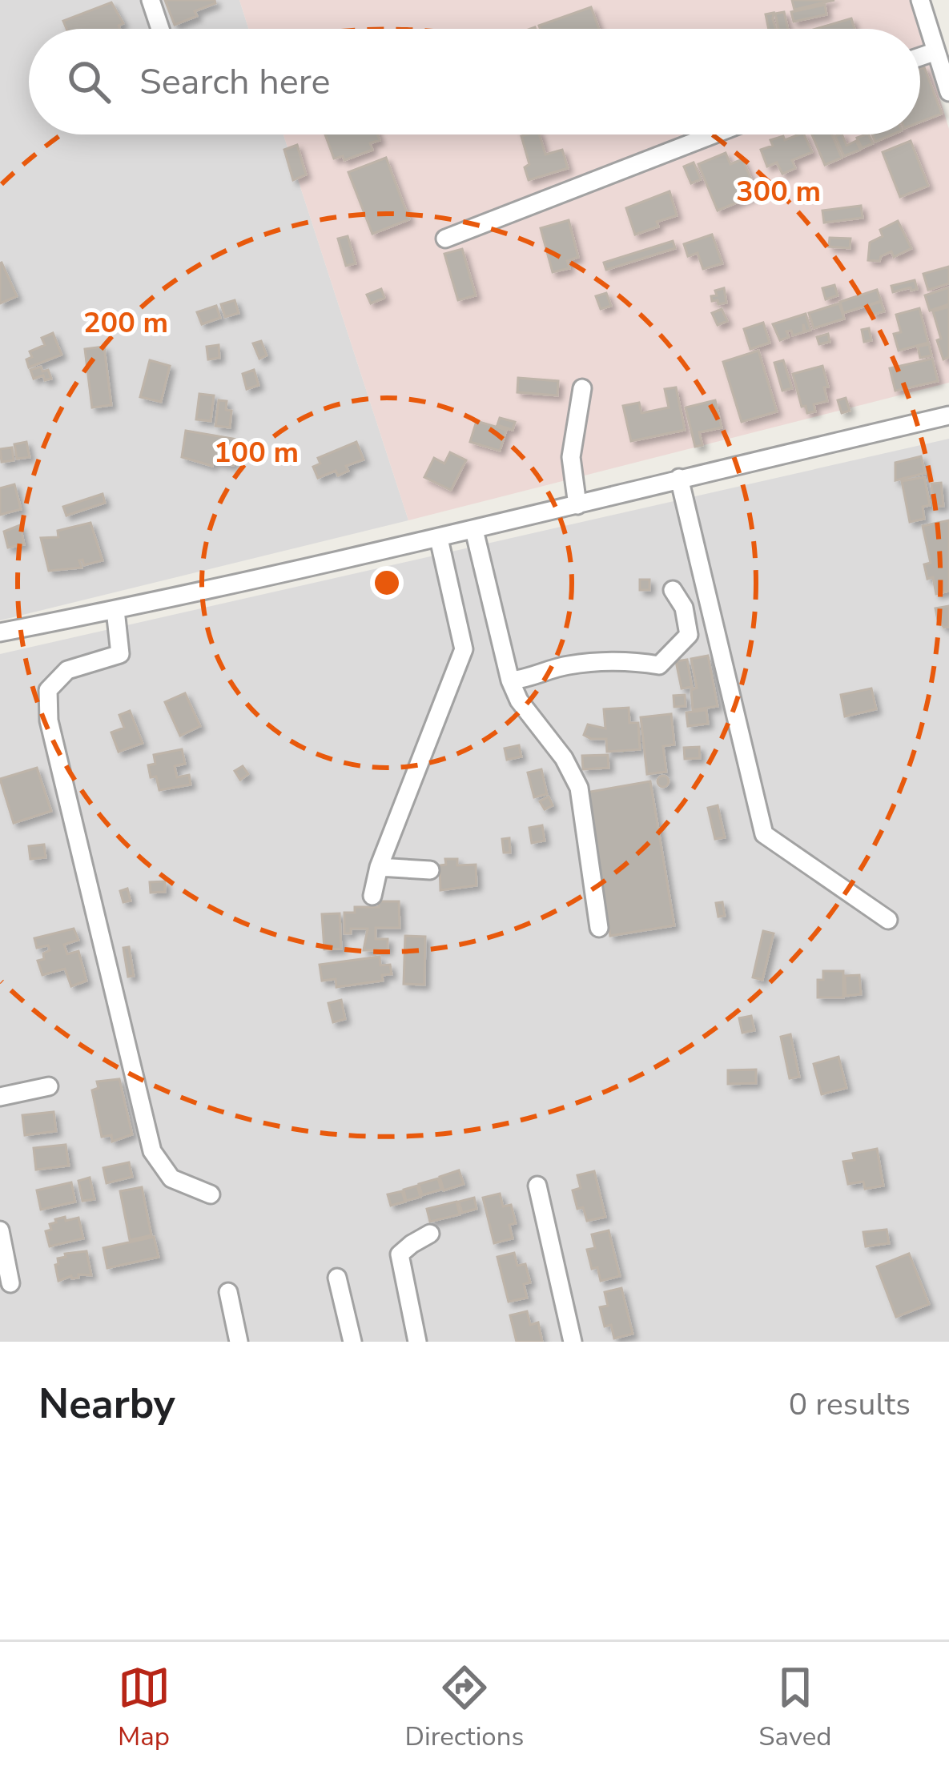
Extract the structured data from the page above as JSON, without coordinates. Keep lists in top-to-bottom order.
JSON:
{
  "page": {
    "search": "Search here",
    "heading": ["Nearby", "0 results"],
    "nav": ["Map", "Directions", "Saved"]
  },
  "rings": ["300 m", "200 m", "100 m"]
}
